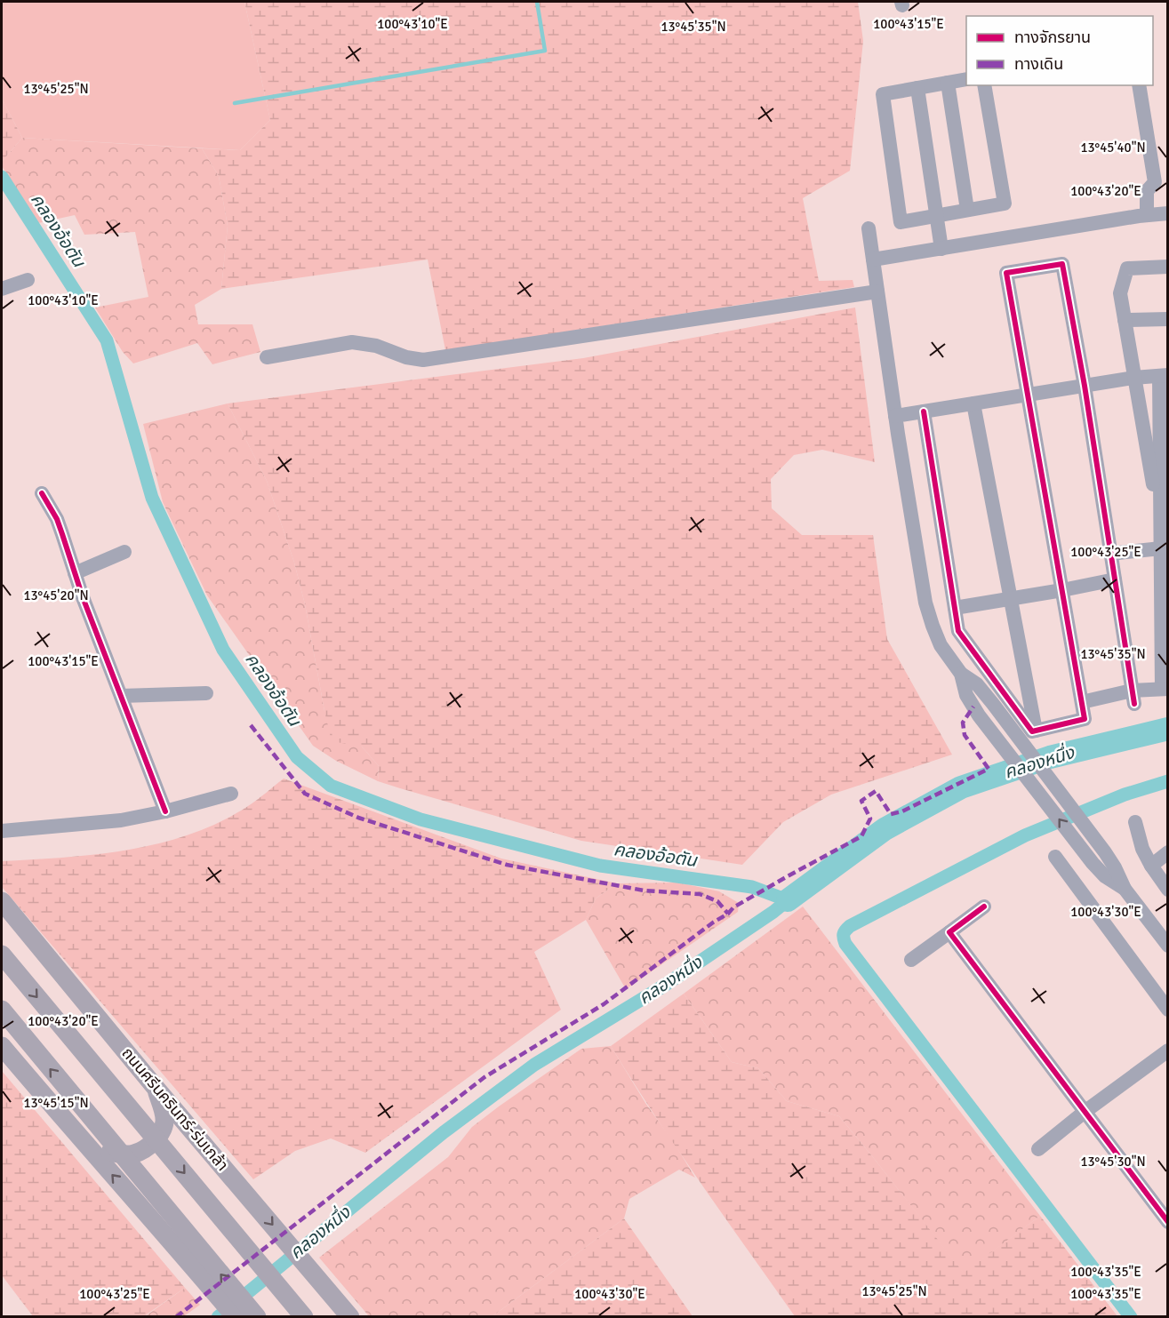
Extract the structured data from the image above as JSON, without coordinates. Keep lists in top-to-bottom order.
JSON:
{
  "streets": {
    "main road": ["ถนนศรีนครินทร์-ร่มเกล้า"]
  },
  "water": ["คลองอ้อตัน", "คลองหนึ่ง"],
  "legend": ["ทางจักรยาน", "ทางเดิน"],
  "coordinates": [
    "100°43'10\"E",
    "100°43'15\"E",
    "13°45'35\"N",
    "13°45'25\"N",
    "13°45'40\"N",
    "100°43'20\"E",
    "100°43'25\"E",
    "13°45'20\"N",
    "100°43'30\"E",
    "13°45'15\"N",
    "13°45'30\"N",
    "100°43'35\"E"
  ]
}
